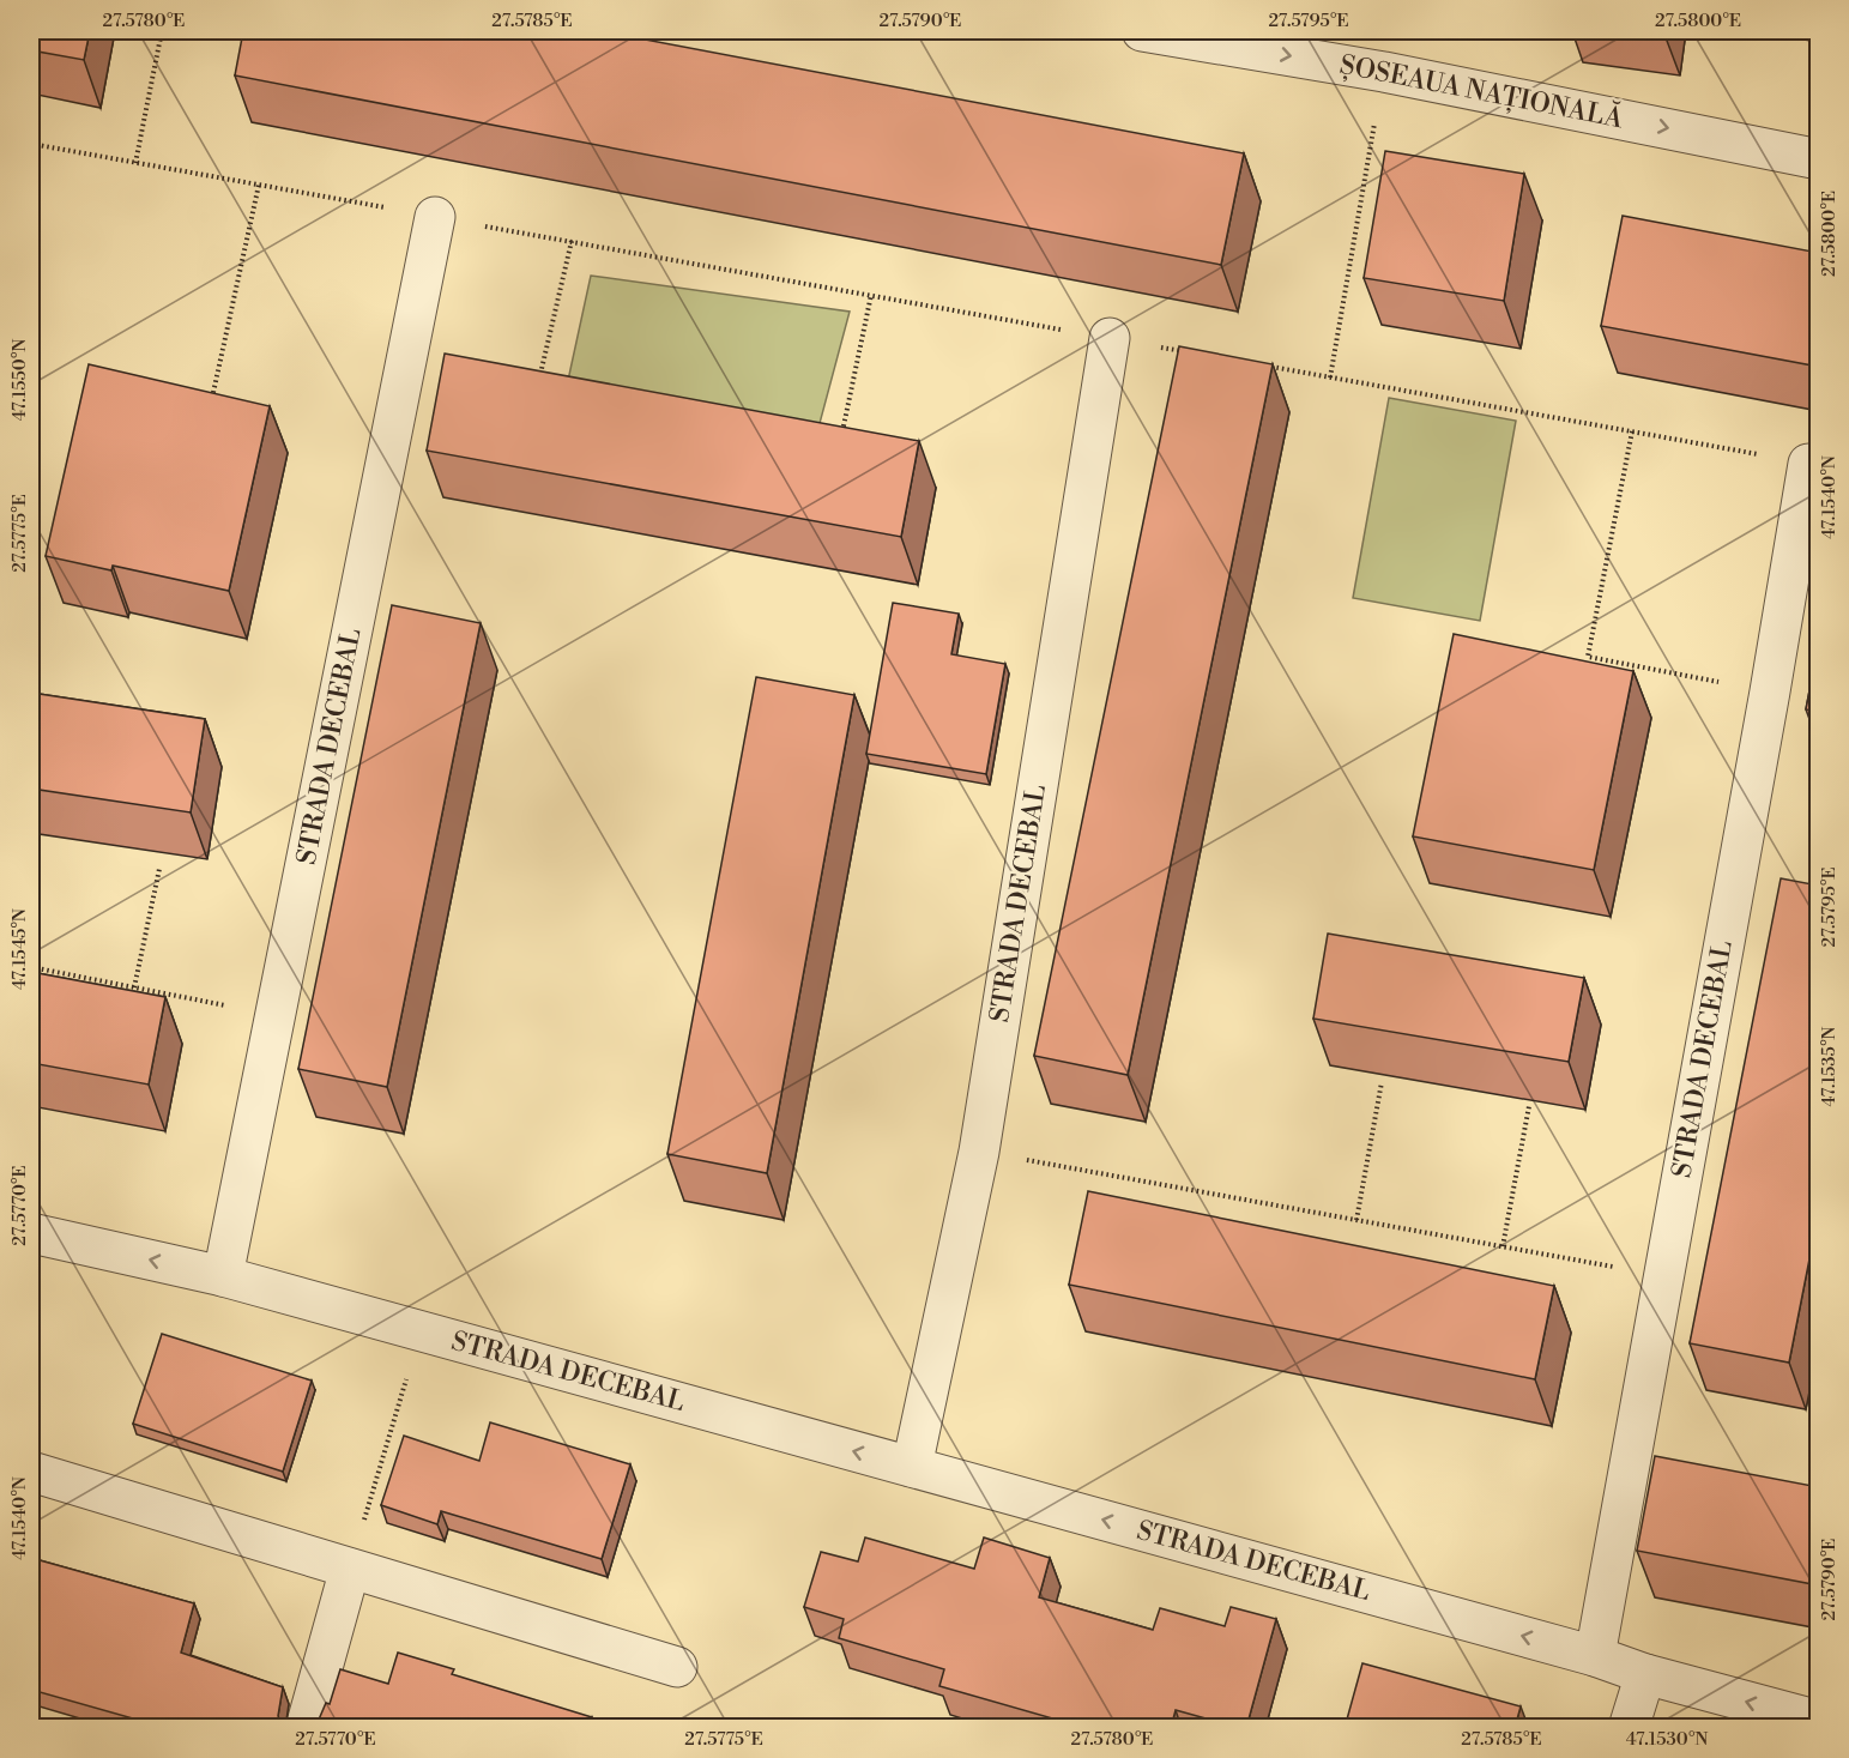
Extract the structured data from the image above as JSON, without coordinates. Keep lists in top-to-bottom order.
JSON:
{
  "streets": {
    "street": ["ȘOSEAUA NAȚIONALĂ", "STRADA DECEBAL"]
  },
  "one_way": ["ȘOSEAUA NAȚIONALĂ"],
  "coordinates": [
    "27.5780°E",
    "27.5785°E",
    "27.5790°E",
    "27.5795°E",
    "27.5800°E",
    "47.1550°N",
    "47.1540°N",
    "27.5775°E",
    "47.1545°N",
    "47.1535°N",
    "27.5770°E",
    "47.1530°N"
  ]
}
